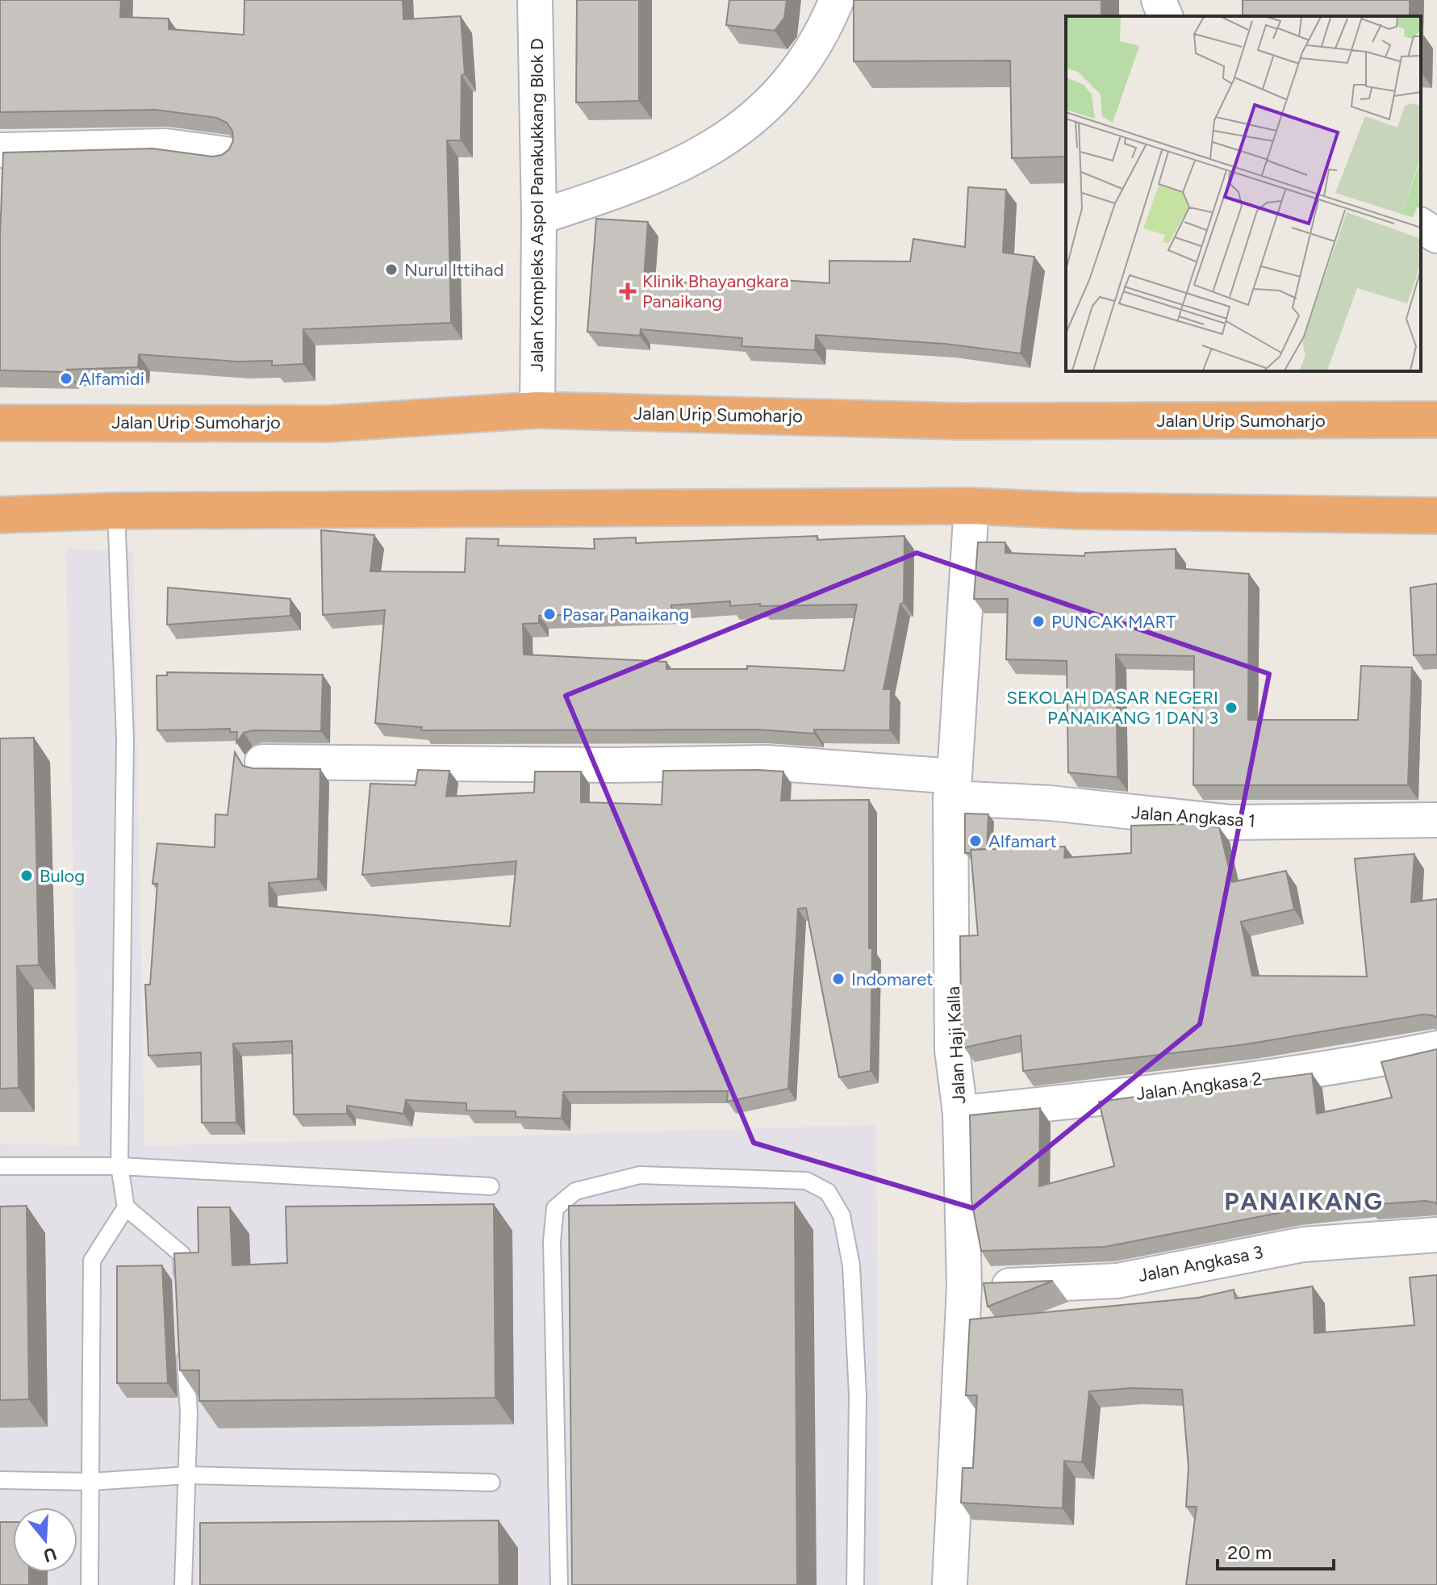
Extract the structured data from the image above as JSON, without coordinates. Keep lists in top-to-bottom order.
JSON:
{
  "streets": {
    "highway": ["Jalan Urip Sumoharjo"],
    "street": [
      "Jalan Kompleks Aspol Panakukkang Blok D",
      "Jalan Angkasa 1",
      "Jalan Haji Kalla",
      "Jalan Angkasa 2",
      "Jalan Angkasa 3"
    ]
  },
  "crossings": [
    ["Jalan Kompleks Aspol Panakukkang Blok D", "Jalan Urip Sumoharjo"],
    ["Jalan Angkasa 1", "Jalan Haji Kalla"],
    ["Jalan Haji Kalla", "Jalan Angkasa 2"],
    ["Jalan Haji Kalla", "Jalan Angkasa 3"]
  ],
  "districts": ["PANAIKANG"],
  "places": {
    "other": [
      "Nurul Ittihad",
      "Alfamidi",
      "Pasar Panaikang",
      "PUNCAK MART",
      "SEKOLAH DASAR NEGERI PANAIKANG 1 DAN 3",
      "Alfamart",
      "Bulog",
      "Indomaret"
    ],
    "health": ["Klinik Bhayangkara Panaikang"]
  },
  "scale_bar": "20 m",
  "north": "bottom"
}
